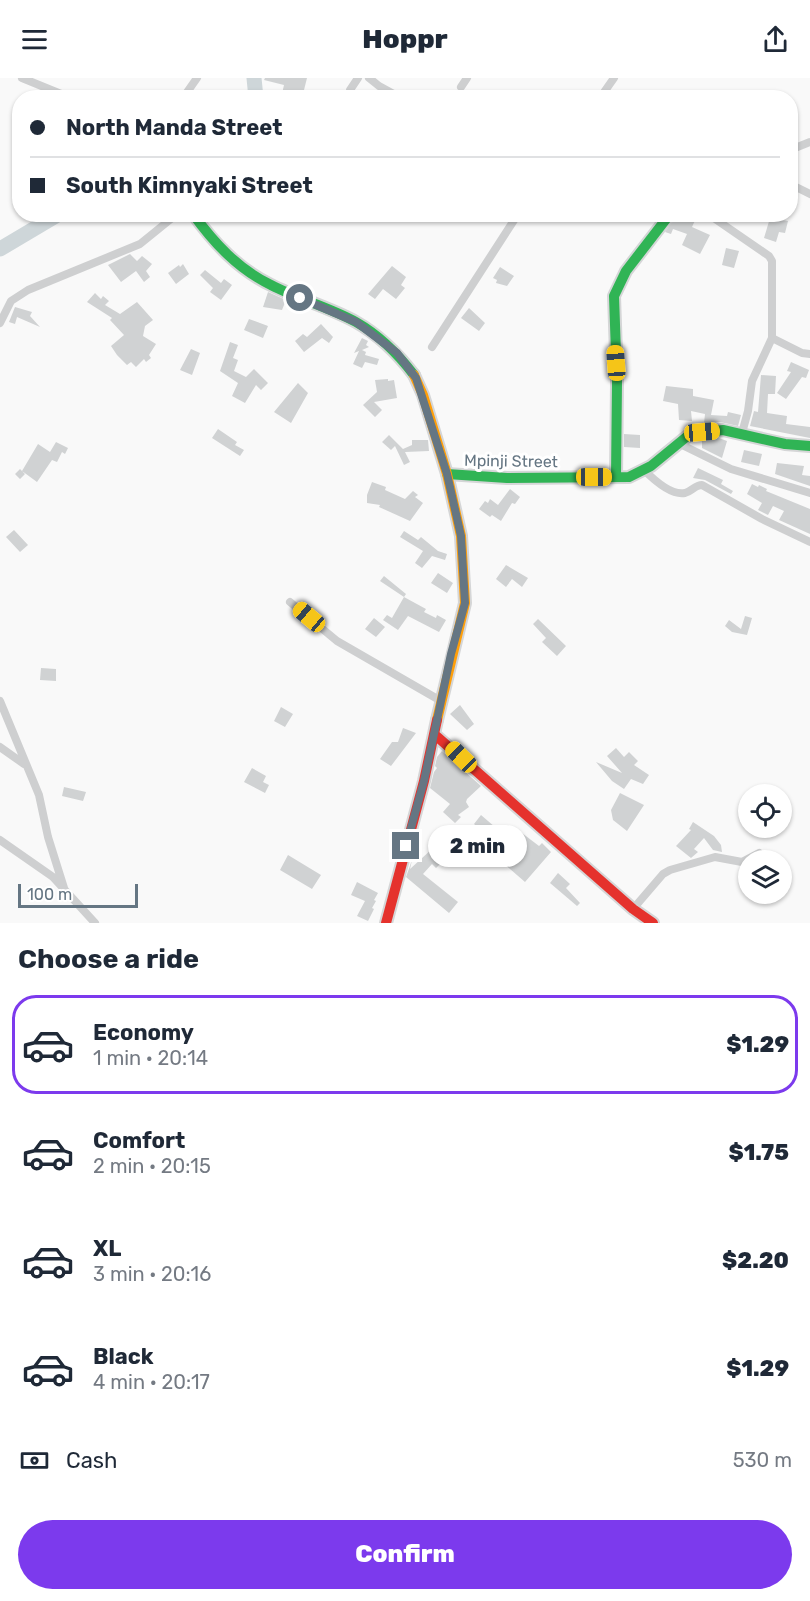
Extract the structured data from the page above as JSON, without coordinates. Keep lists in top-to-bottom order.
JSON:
{
  "streets": {
    "street": ["Mpinji Street"]
  },
  "scale_bar": "100 m",
  "page": {
    "header": "Hoppr",
    "banner": ["North Manda Street", "South Kimnyaki Street"],
    "bubble": "2 min",
    "scale": "100 m",
    "heading": "Choose a ride",
    "list": [
      {
        "name": "Economy",
        "note": "1 min · 20:14",
        "value": "$1.29"
      },
      {
        "name": "Comfort",
        "note": "2 min · 20:15",
        "value": "$1.75"
      },
      {
        "name": "XL",
        "note": "3 min · 20:16",
        "value": "$2.20"
      },
      {
        "name": "Black",
        "note": "4 min · 20:17",
        "value": "$1.29"
      }
    ],
    "pay": ["Cash", "530 m"],
    "buttons": "Confirm"
  }
}
